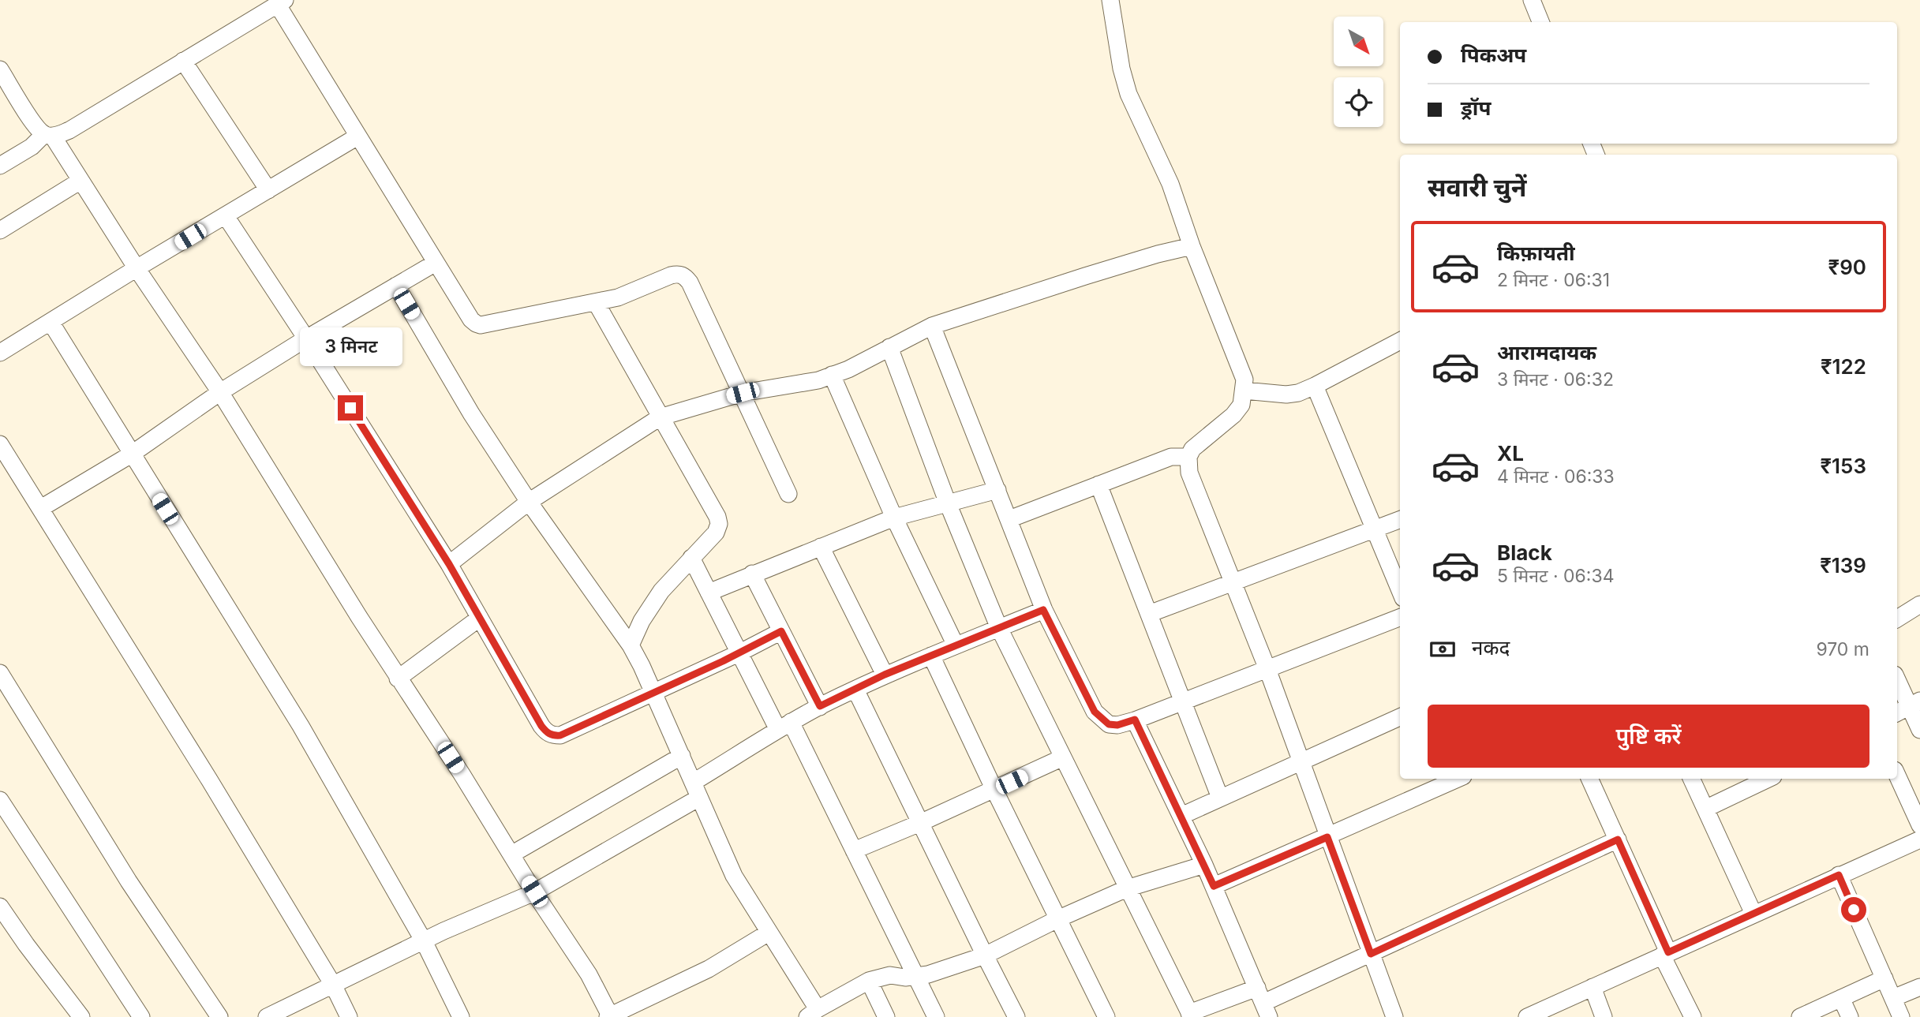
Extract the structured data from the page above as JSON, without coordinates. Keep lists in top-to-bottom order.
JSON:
{
  "north": "bottom right",
  "page": {
    "banner": ["पिकअप", "ड्रॉप"],
    "heading": "सवारी चुनें",
    "list": [
      {
        "name": "किफ़ायती",
        "note": "2 मिनट · 06:31",
        "value": "₹90"
      },
      {
        "name": "आरामदायक",
        "note": "3 मिनट · 06:32",
        "value": "₹122"
      },
      {
        "name": "XL",
        "note": "4 मिनट · 06:33",
        "value": "₹153"
      },
      {
        "name": "Black",
        "note": "5 मिनट · 06:34",
        "value": "₹139"
      }
    ],
    "bubble": "3 मिनट",
    "pay": ["नकद", "970 m"],
    "buttons": "पुष्टि करें"
  }
}
